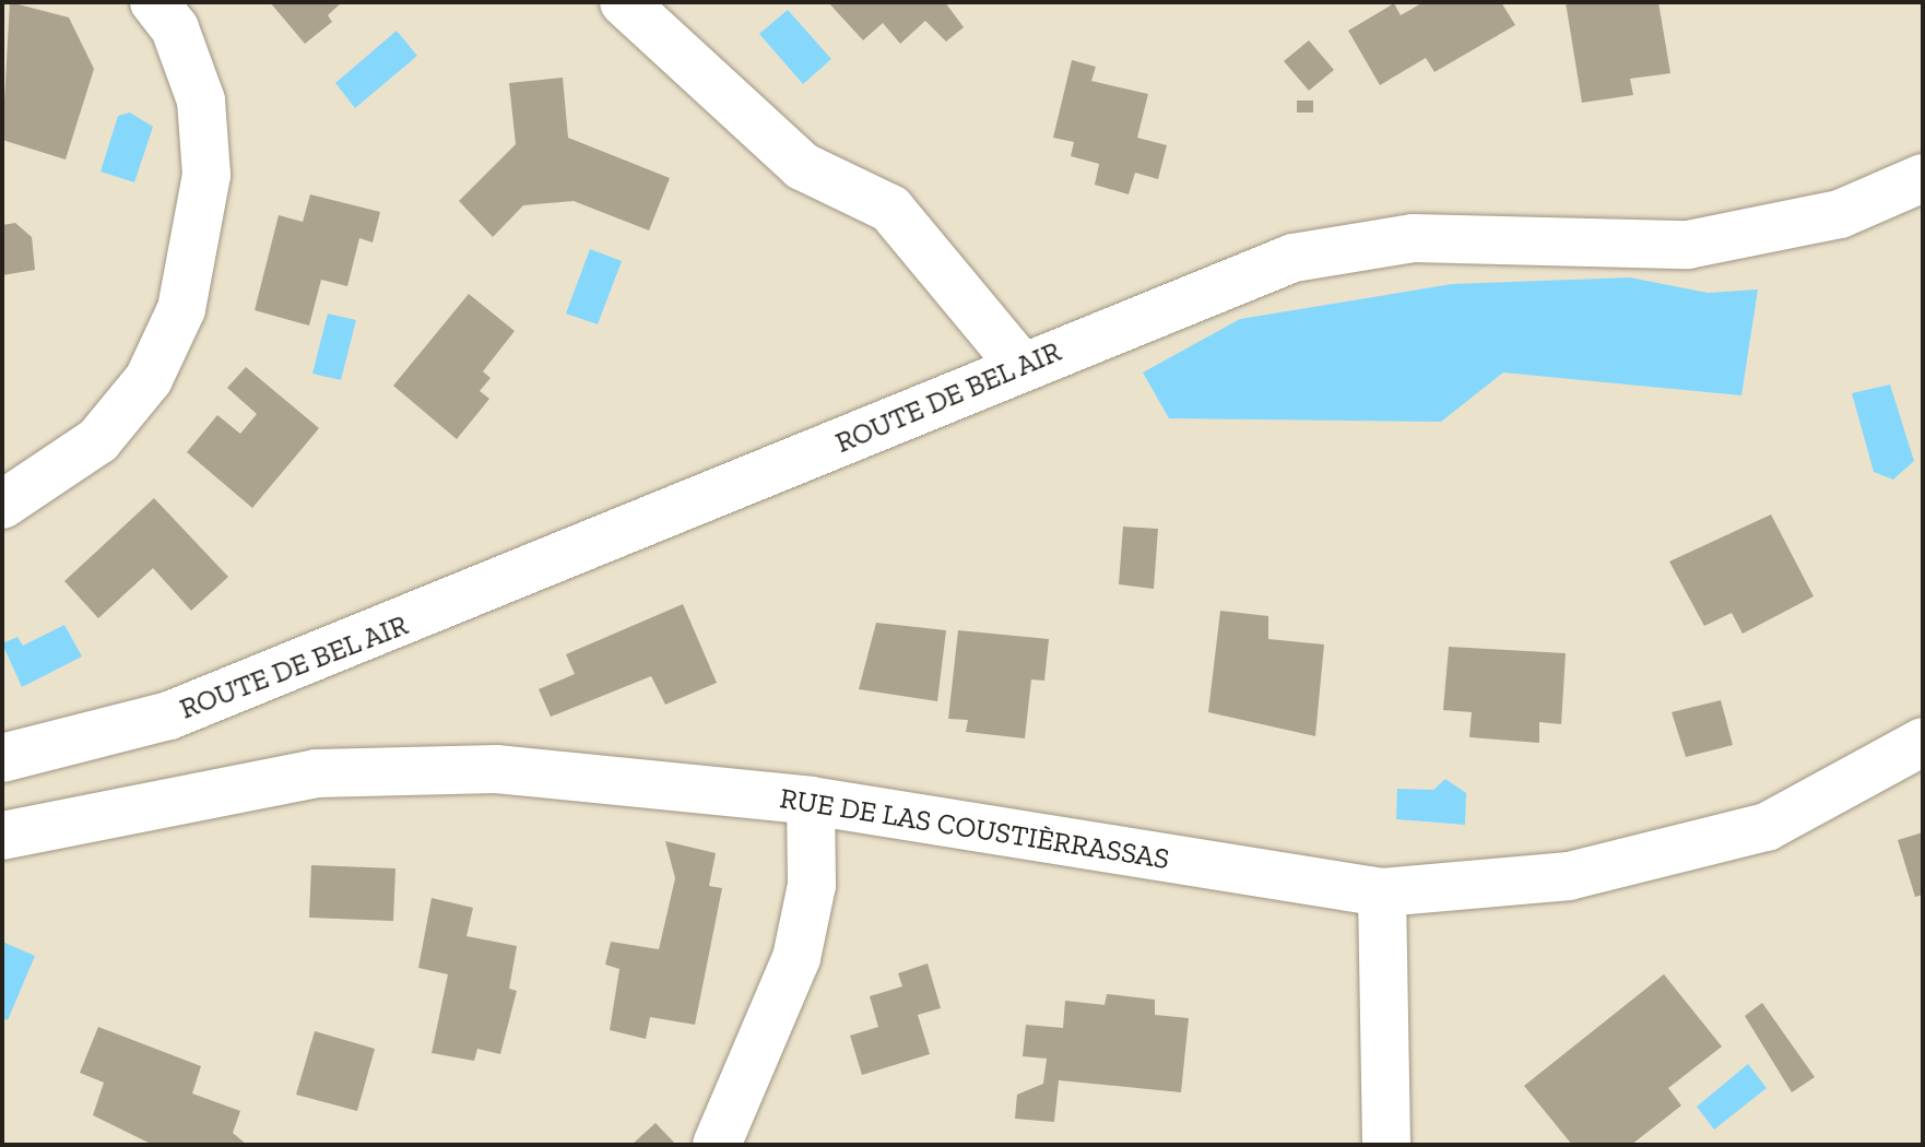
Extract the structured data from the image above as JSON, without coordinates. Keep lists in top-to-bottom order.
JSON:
{
  "streets": {
    "street": ["ROUTE DE BEL AIR", "RUE DE LAS COUSTIÈRRASSAS"]
  }
}
